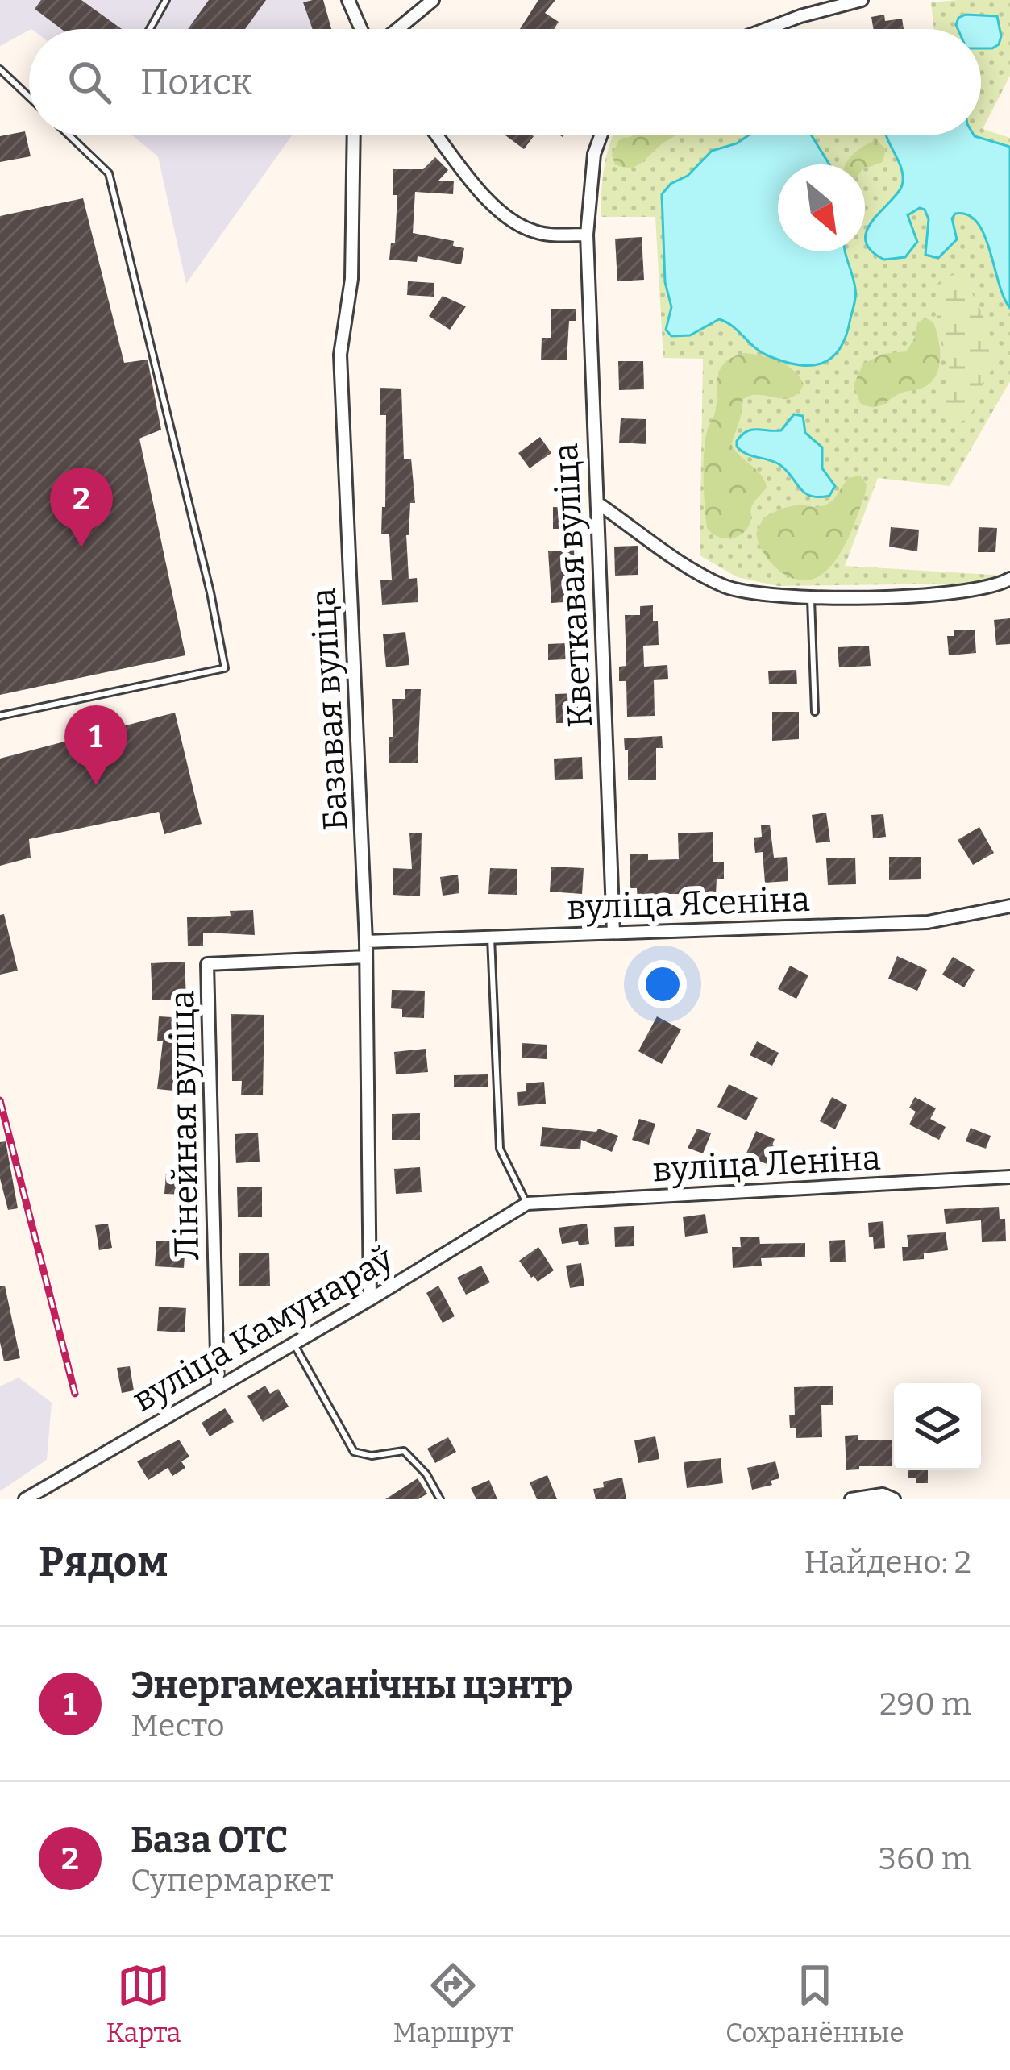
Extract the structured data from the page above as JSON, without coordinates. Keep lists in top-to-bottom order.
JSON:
{
  "streets": {
    "street": [
      "Кветкавая вуліца",
      "Базавая вуліца",
      "вуліца Ясеніна",
      "Лінейная вуліца",
      "вуліца Леніна",
      "вуліца Камунараў"
    ]
  },
  "crossings": [
    ["Кветкавая вуліца", "вуліца Ясеніна"],
    ["Базавая вуліца", "вуліца Ясеніна"],
    ["Базавая вуліца", "Лінейная вуліца"],
    ["Базавая вуліца", "вуліца Камунараў"],
    ["Лінейная вуліца", "вуліца Камунараў"],
    ["вуліца Леніна", "вуліца Камунараў"]
  ],
  "north": "bottom right",
  "page": {
    "search": "Поиск",
    "pins": ["2", "1"],
    "heading": ["Рядом", "Найдено: 2"],
    "list": [
      {
        "mark": "1",
        "name": "Энергамеханічны цэнтр",
        "note": "Место",
        "value": "290 m"
      },
      {
        "mark": "2",
        "name": "База ОТС",
        "note": "Супермаркет",
        "value": "360 m"
      }
    ],
    "nav": ["Карта", "Маршрут", "Сохранённые"]
  }
}
